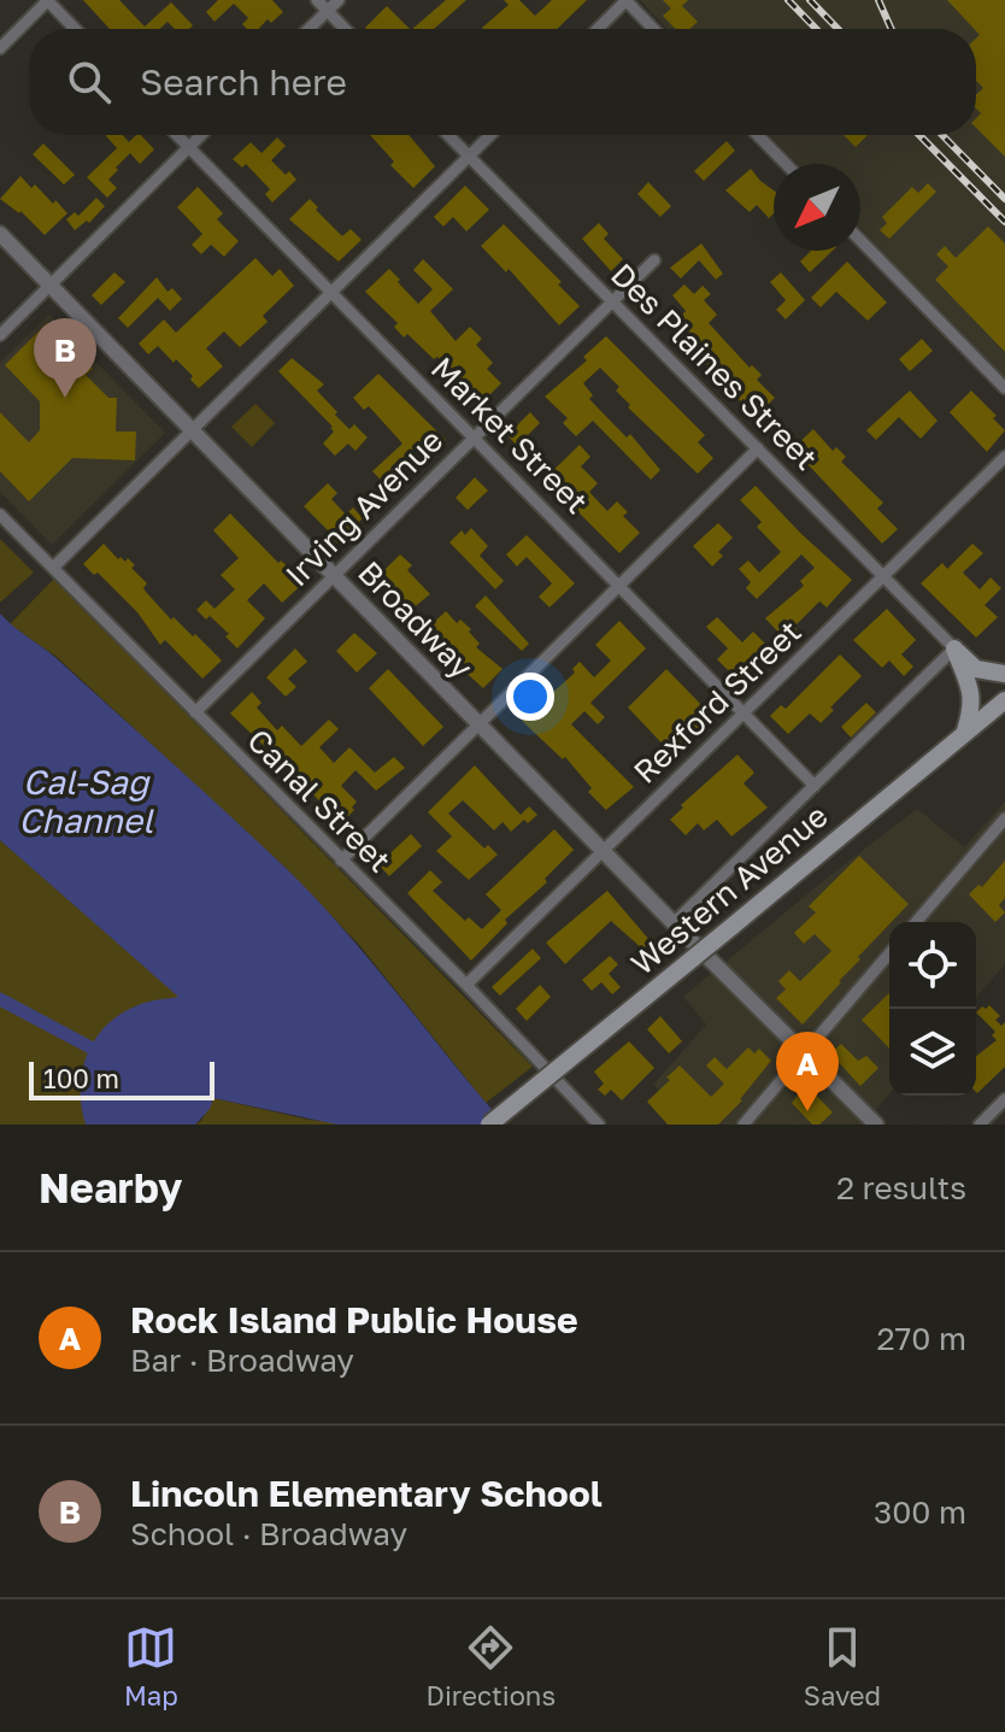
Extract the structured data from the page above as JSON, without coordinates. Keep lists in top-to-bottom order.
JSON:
{
  "streets": {
    "main road": ["Western Avenue"],
    "street": [
      "Des Plaines Street",
      "Market Street",
      "Irving Avenue",
      "Broadway",
      "Rexford Street",
      "Canal Street"
    ]
  },
  "crossings": [
    ["Des Plaines Street", "Irving Avenue"],
    ["Des Plaines Street", "Rexford Street"],
    ["Market Street", "Irving Avenue"],
    ["Market Street", "Rexford Street"],
    ["Irving Avenue", "Broadway"],
    ["Irving Avenue", "Canal Street"],
    ["Broadway", "Rexford Street"],
    ["Rexford Street", "Canal Street"]
  ],
  "water": ["Cal-Sag Channel"],
  "scale_bar": "100 m",
  "north": "bottom left",
  "page": {
    "search": "Search here",
    "pins": ["B", "A"],
    "scale": "100 m",
    "heading": ["Nearby", "2 results"],
    "list": [
      {
        "mark": "A",
        "name": "Rock Island Public House",
        "note": "Bar · Broadway",
        "value": "270 m"
      },
      {
        "mark": "B",
        "name": "Lincoln Elementary School",
        "note": "School · Broadway",
        "value": "300 m"
      }
    ],
    "nav": ["Map", "Directions", "Saved"]
  }
}
